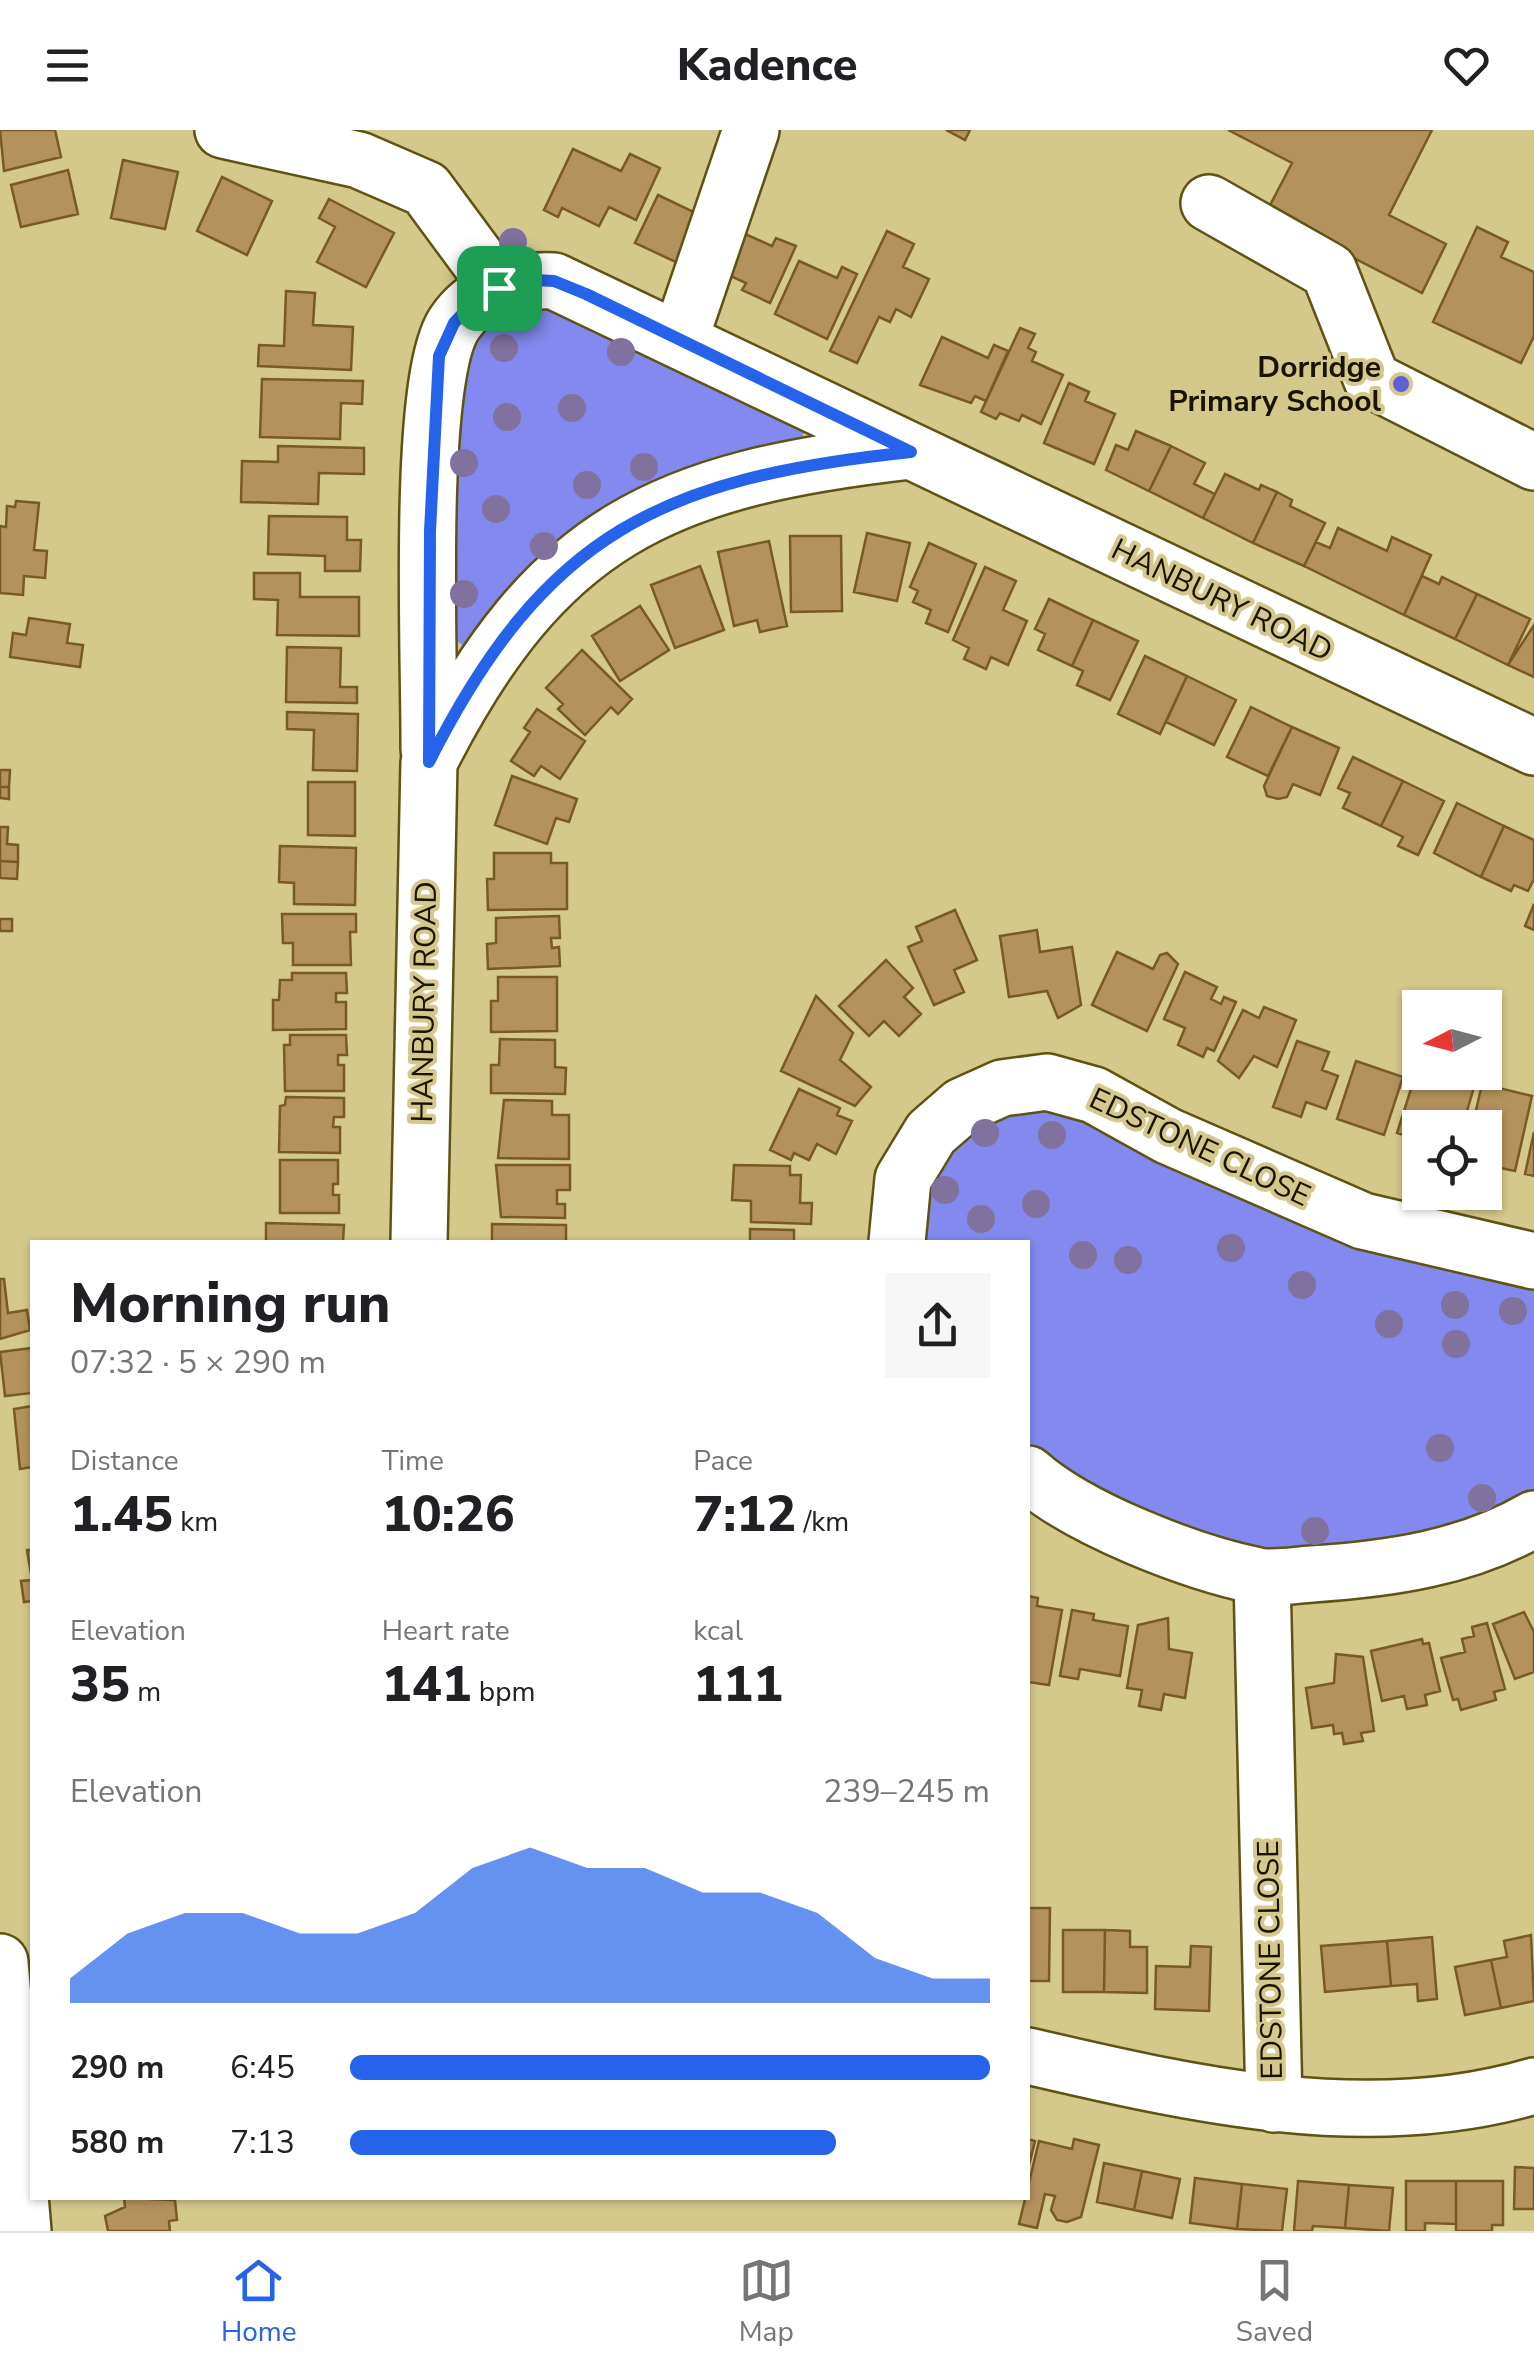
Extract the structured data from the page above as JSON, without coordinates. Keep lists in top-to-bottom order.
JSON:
{
  "streets": {
    "street": ["HANBURY ROAD", "EDSTONE CLOSE"]
  },
  "places": ["Dorridge Primary School"],
  "north": "left",
  "page": {
    "header": "Kadence",
    "heading": ["Morning run", "07:32 · 5 × 290 m"],
    "stats": [
      ["Distance", "1.45 km"],
      ["Time", "10:26"],
      ["Pace", "7:12 /km"],
      ["Elevation", "35 m"],
      ["Heart rate", "141 bpm"],
      ["kcal", "111"]
    ],
    "chart": ["Elevation", "239–245 m"],
    "list": [
      {
        "name": "290 m",
        "note": "6:45"
      },
      {
        "name": "580 m",
        "note": "7:13"
      }
    ],
    "tabs": ["Home", "Map", "Saved"]
  }
}
